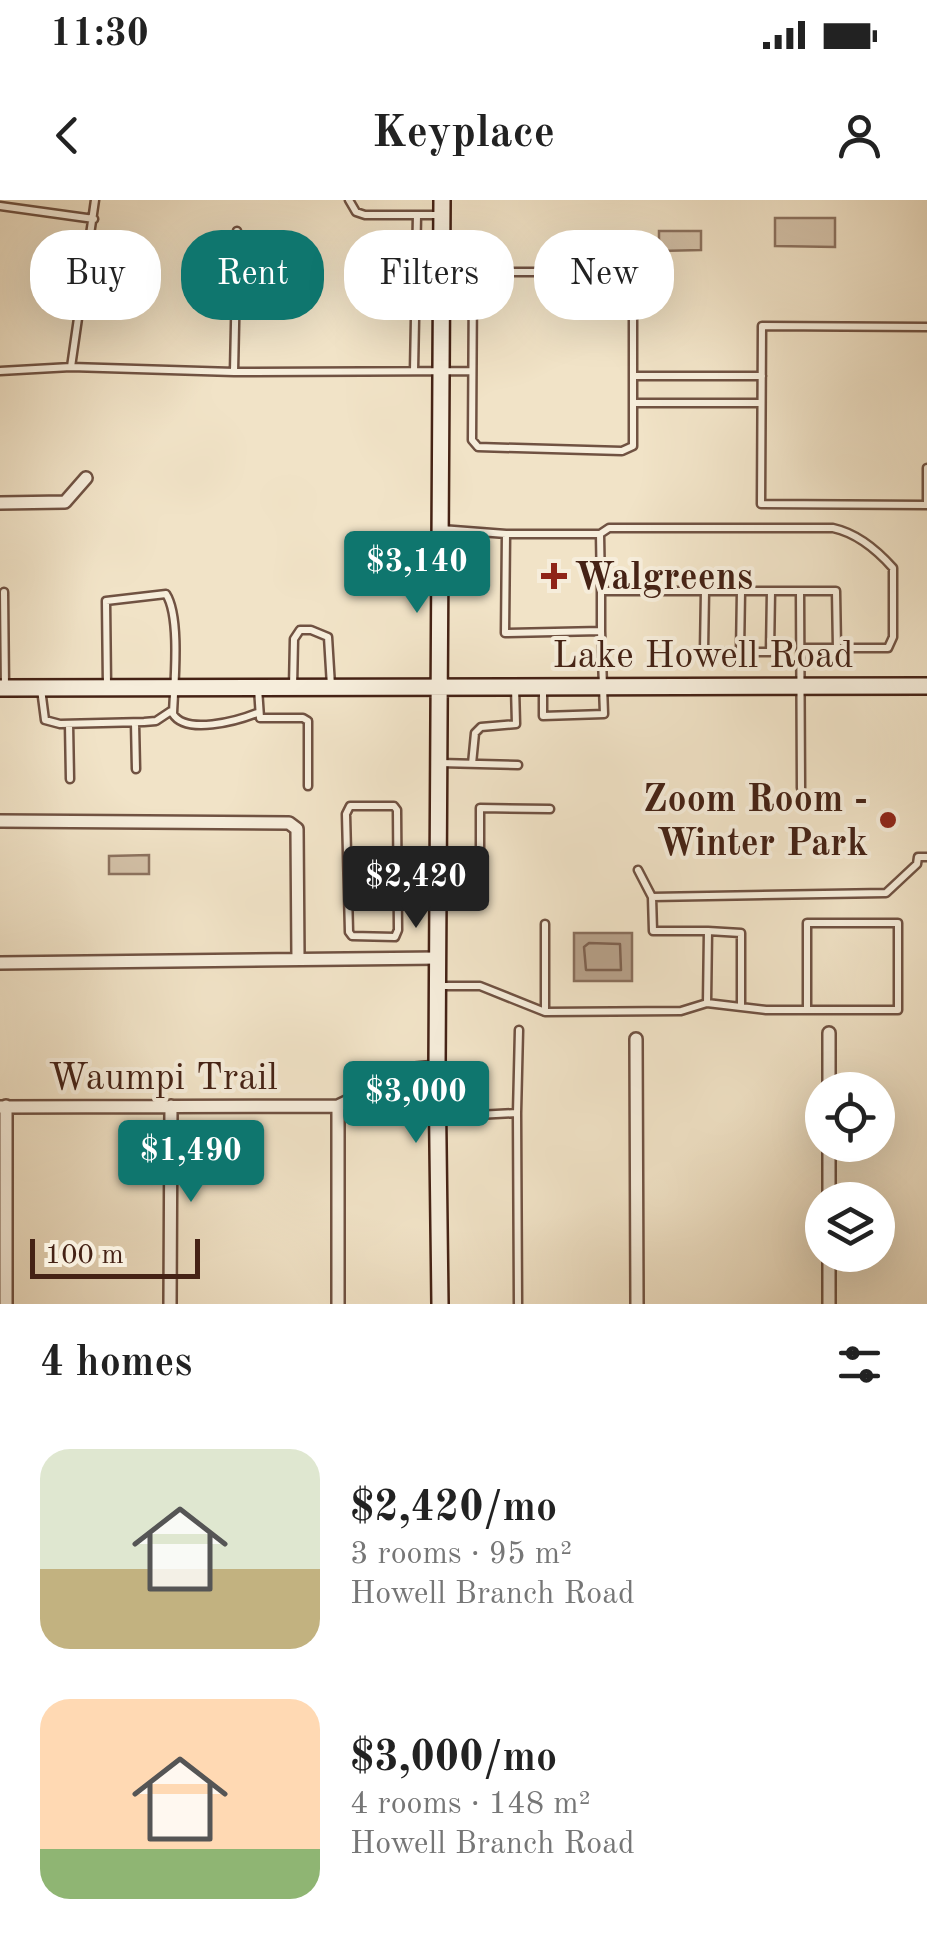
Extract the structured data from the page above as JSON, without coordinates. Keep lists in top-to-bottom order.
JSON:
{
  "streets": {
    "main road": ["Lake Howell Road"],
    "street": ["Waumpi Trail"]
  },
  "places": {
    "health": ["Walgreens"],
    "other": ["Zoom Room - Winter Park"]
  },
  "scale_bar": "100 m",
  "page": {
    "status": "11:30",
    "header": "Keyplace",
    "chip": [
      "Buy",
      "Rent",
      "Filters",
      "New"
    ],
    "price": [
      "$3,140",
      "$2,420",
      "$3,000",
      "$1,490"
    ],
    "scale": "100 m",
    "heading": "4 homes",
    "list": [
      {
        "name": "$2,420/mo",
        "note": "3 rooms · 95 m² · Howell Branch Road"
      },
      {
        "name": "$3,000/mo",
        "note": "4 rooms · 148 m² · Howell Branch Road"
      }
    ]
  }
}
